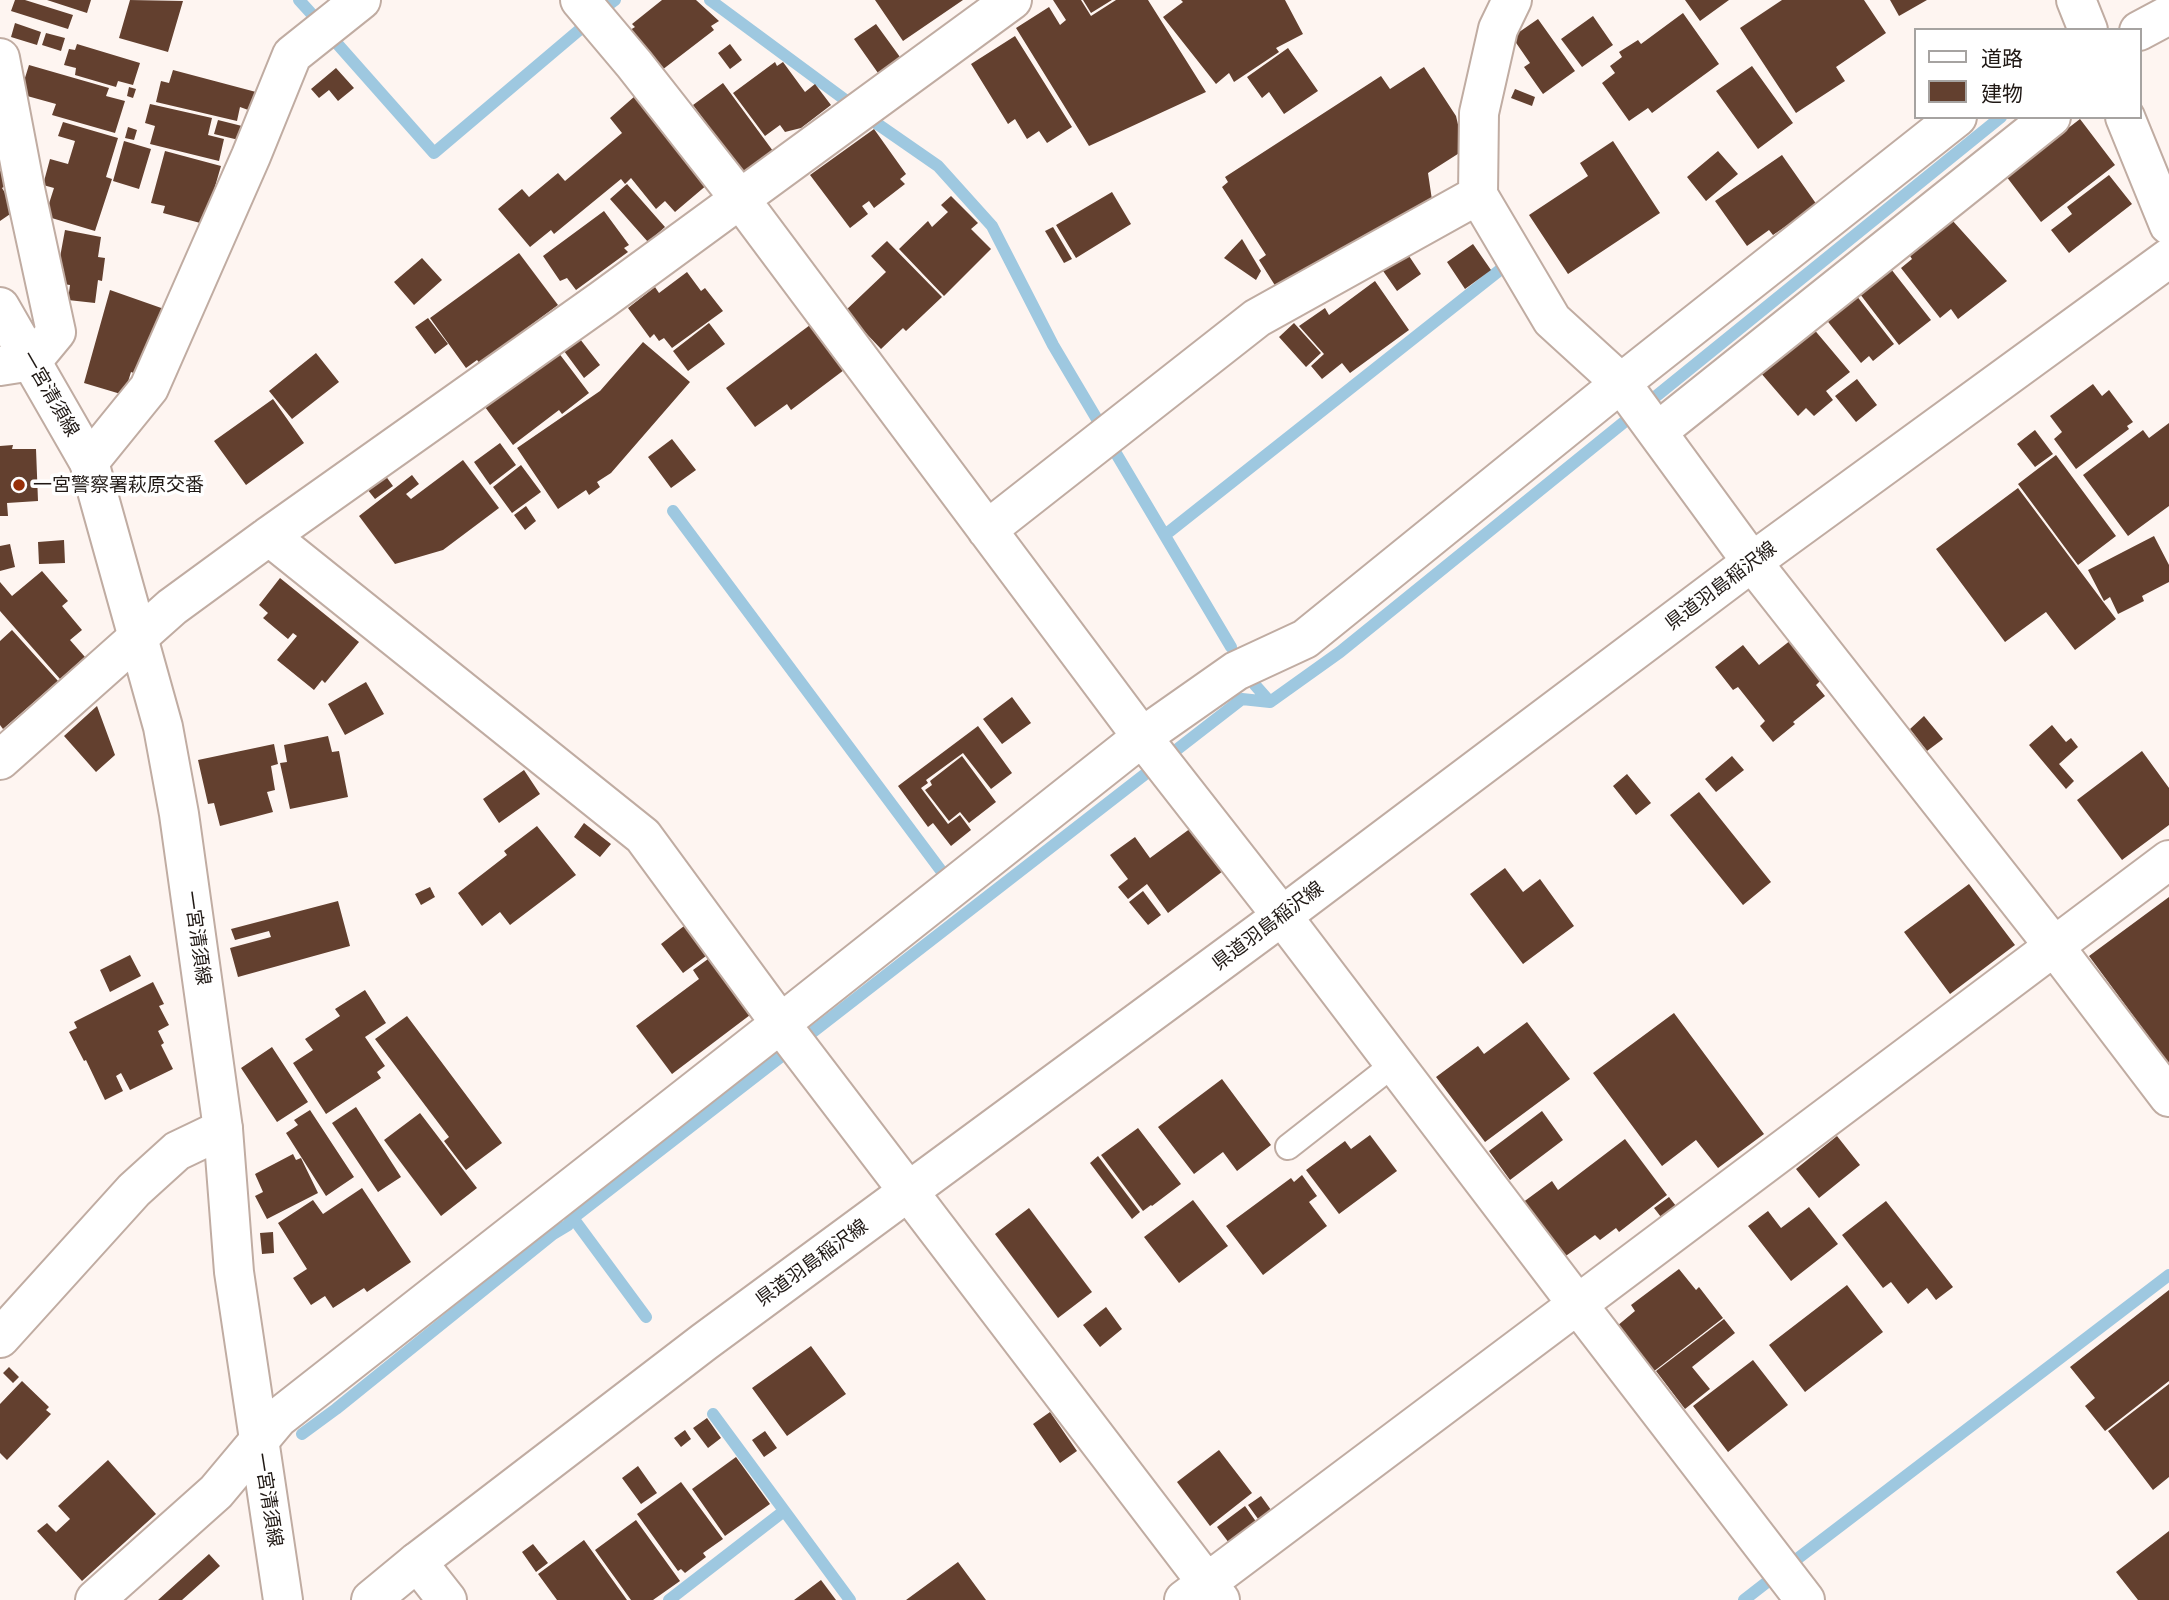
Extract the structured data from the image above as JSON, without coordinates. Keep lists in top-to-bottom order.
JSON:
{
  "streets": {
    "street": ["一宮清須線", "県道羽島稲沢線"]
  },
  "places": ["一宮警察署萩原交番"],
  "legend": ["道路", "建物"]
}
